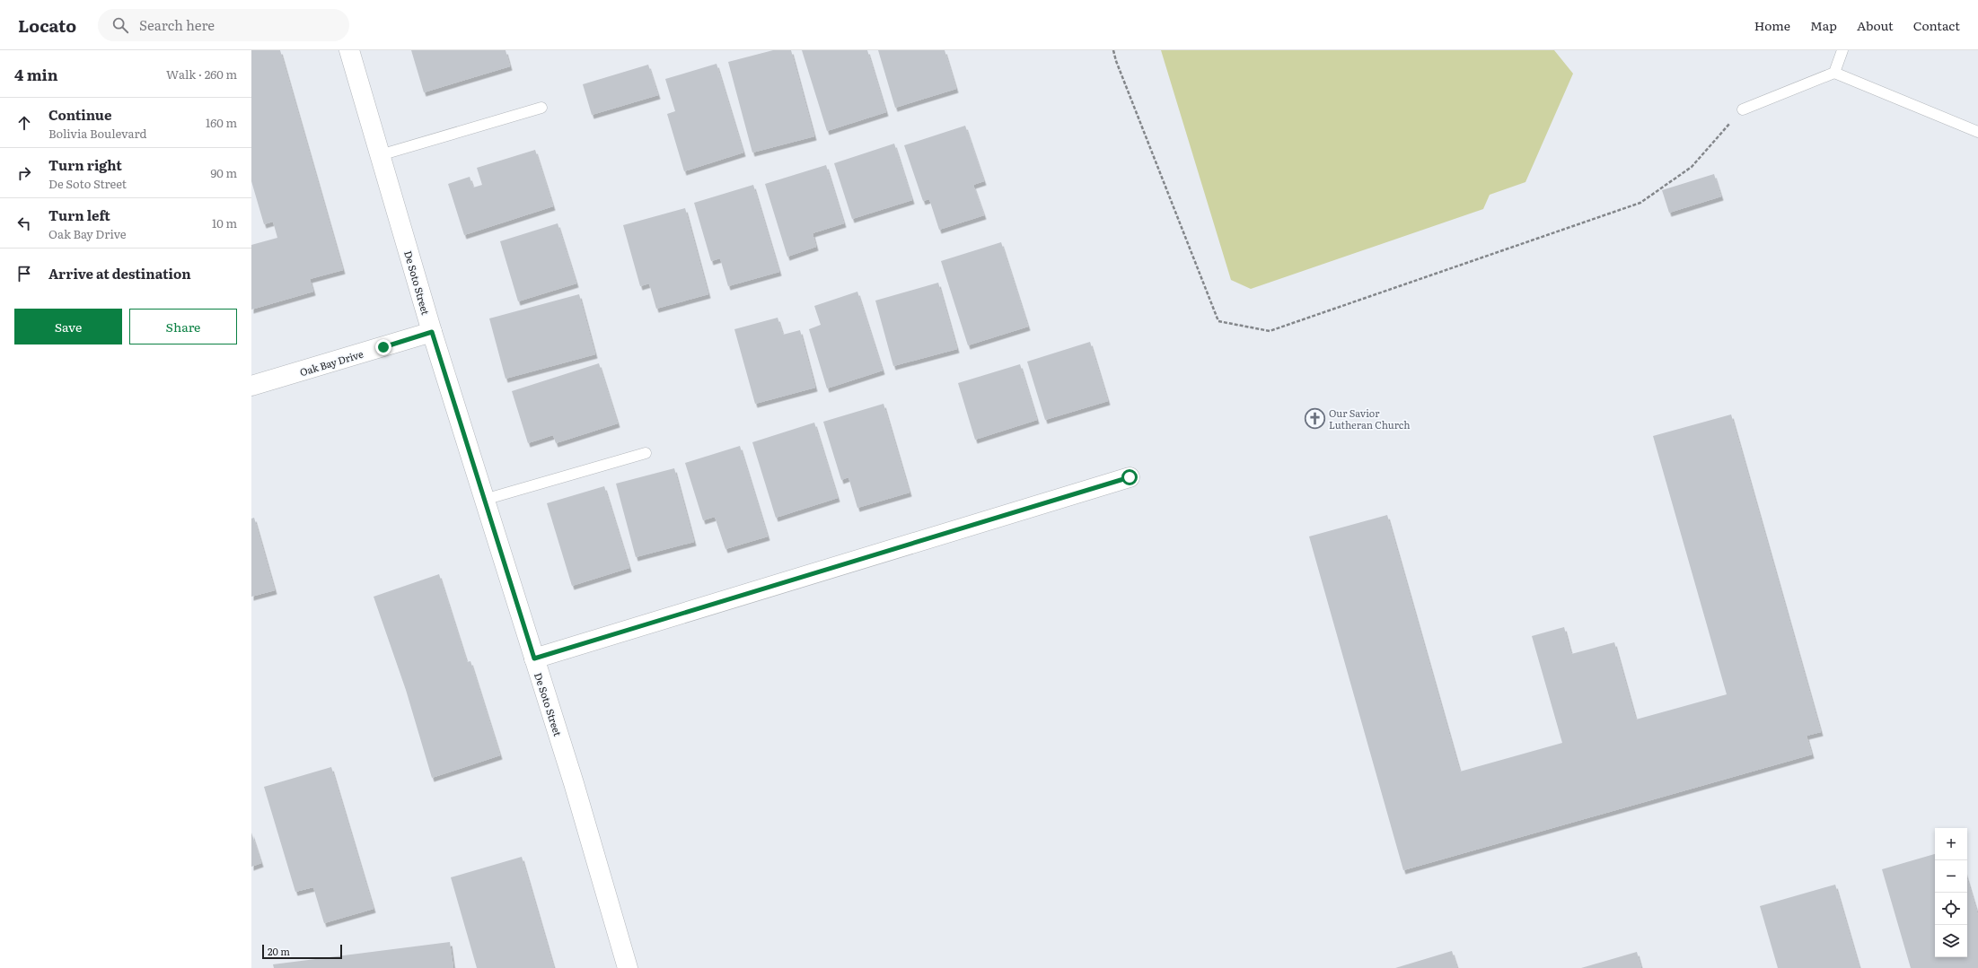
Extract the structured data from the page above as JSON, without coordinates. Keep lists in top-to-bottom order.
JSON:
{
  "streets": {
    "street": ["De Soto Street", "Oak Bay Drive"]
  },
  "crossings": [
    ["De Soto Street", "Oak Bay Drive"]
  ],
  "places": {
    "church": ["Our Savior Lutheran Church"]
  },
  "scale_bar": "20 m",
  "page": {
    "header": "Locato",
    "search": "Search here",
    "nav": [
      "Home",
      "Map",
      "About",
      "Contact"
    ],
    "heading": ["4 min", "Walk · 260 m"],
    "list": [
      ["Continue", "Bolivia Boulevard", "160 m"],
      ["Turn right", "De Soto Street", "90 m"],
      ["Turn left", "Oak Bay Drive", "10 m"],
      "Arrive at destination"
    ],
    "buttons": ["Save", "Share"],
    "map_buttons": ["+", "−"],
    "scale": "20 m"
  }
}
